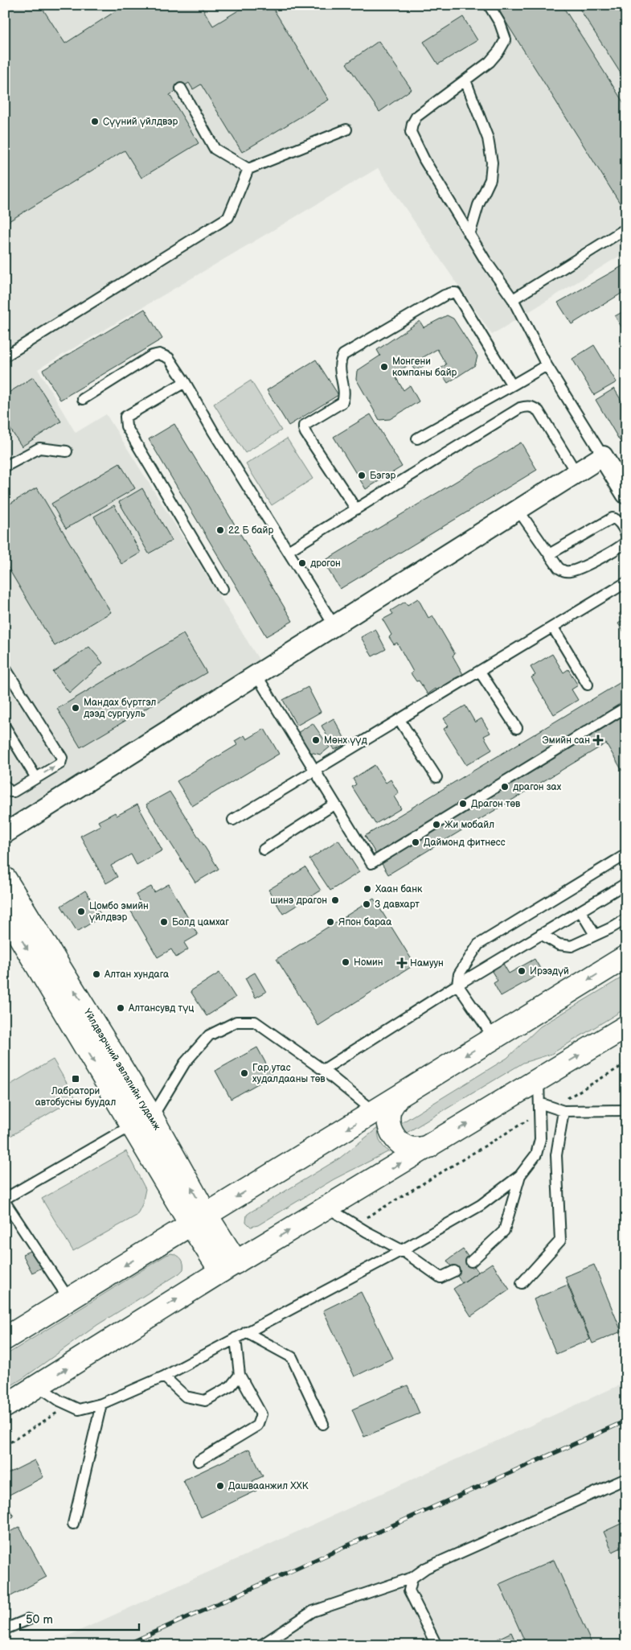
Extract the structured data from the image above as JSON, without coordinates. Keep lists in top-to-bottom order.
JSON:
{
  "streets": {
    "main road": ["Үйлдвэрчний эвлэлийн гудамж"]
  },
  "places": {
    "other": [
      "Сүүний үйлдвэр",
      "Монгени компаны байр",
      "Бэгэр",
      "22 Б байр",
      "дрогон",
      "Мандах бүртгэл дээд сургууль",
      "Мөнх үүд",
      "драгон зах",
      "Драгон төв",
      "Жи мобайл",
      "Даймонд фитнесс",
      "Хаан банк",
      "шинэ драгон",
      "3 давхарт",
      "Цомбо эмийн үйлдвэр",
      "Болд цамхаг",
      "Япон бараа",
      "Номин",
      "Ирээдүй",
      "Алтан хундага",
      "Алтансувд түц",
      "Гар утас худалдааны төв",
      "Дашваанжил ХХК"
    ],
    "health": ["Эмийн сан", "Намуун"],
    "transit": ["Лабратори автобусны буудал"]
  },
  "scale_bar": "50 m"
}
